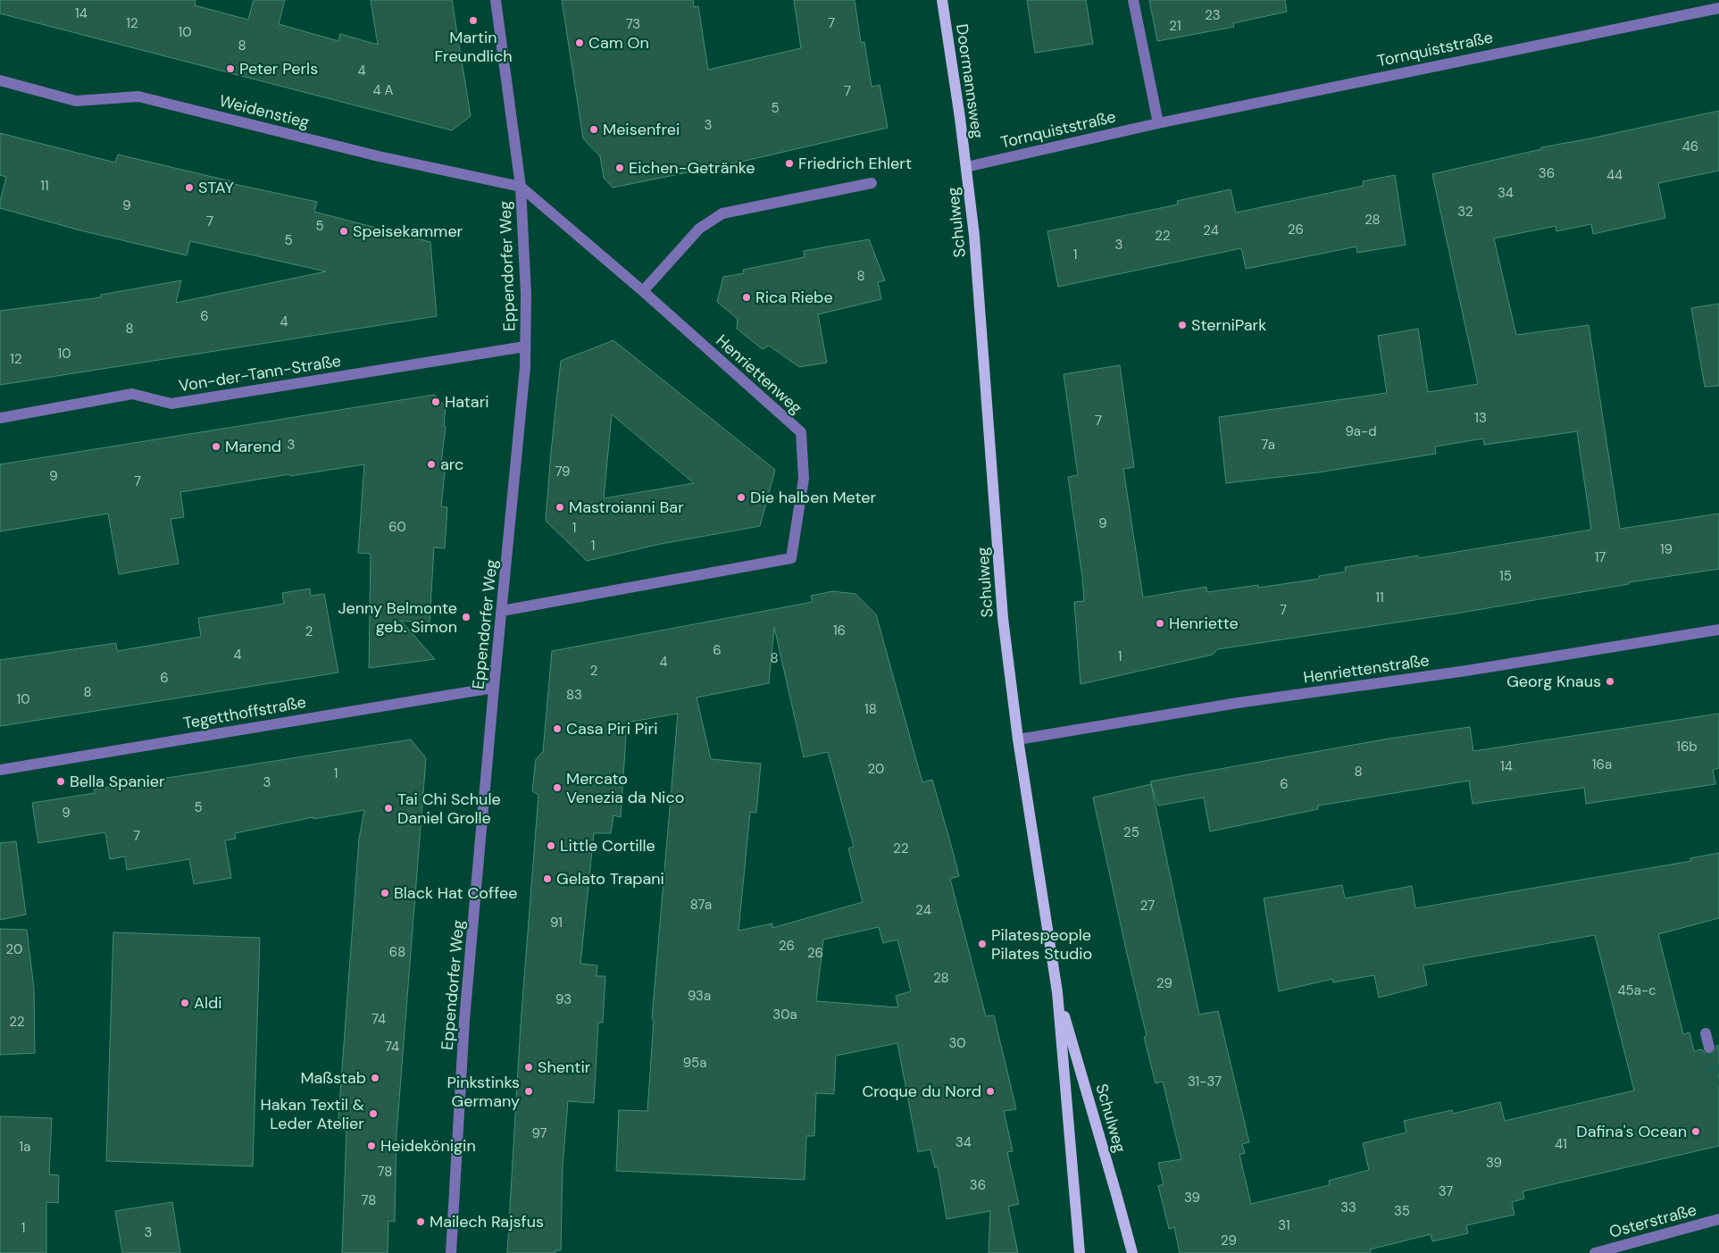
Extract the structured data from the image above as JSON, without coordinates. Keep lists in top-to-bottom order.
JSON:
{
  "streets": {
    "main road": ["Doormannsweg", "Schulweg"],
    "street": [
      "Tornquiststraße",
      "Weidenstieg",
      "Eppendorfer Weg",
      "Von-der-Tann-Straße",
      "Henriettenweg",
      "Henriettenstraße",
      "Tegetthoffstraße",
      "Osterstraße"
    ]
  },
  "crossings": [
    ["Tornquiststraße", "Doormannsweg"],
    ["Tornquiststraße", "Schulweg"],
    ["Doormannsweg", "Schulweg"],
    ["Weidenstieg", "Eppendorfer Weg"],
    ["Weidenstieg", "Henriettenweg"],
    ["Schulweg", "Henriettenstraße"],
    ["Eppendorfer Weg", "Von-der-Tann-Straße"],
    ["Eppendorfer Weg", "Henriettenweg"],
    ["Eppendorfer Weg", "Tegetthoffstraße"]
  ],
  "places": [
    "Martin Freundlich",
    "Cam On",
    "Peter Perls",
    "Meisenfrei",
    "Friedrich Ehlert",
    "Eichen-Getränke",
    "STAY",
    "Speisekammer",
    "Rica Riebe",
    "SterniPark",
    "Hatari",
    "Marend",
    "arc",
    "Die halben Meter",
    "Mastroianni Bar",
    "Jenny Belmonte geb. Simon",
    "Henriette",
    "Georg Knaus",
    "Casa Piri Piri",
    "Bella Spanier",
    "Mercato Venezia da Nico",
    "Tai Chi Schule Daniel Grolle",
    "Little Cortille",
    "Gelato Trapani",
    "Black Hat Coffee",
    "Pilatespeople Pilates Studio",
    "Aldi",
    "Shentir",
    "Maßstab",
    "Pinkstinks Germany",
    "Croque du Nord",
    "Hakan Textil & Leder Atelier",
    "Dafina's Ocean",
    "Heidekönigin",
    "Mailech Rajsfus"
  ],
  "house_numbers": [
    "14",
    "23",
    "12",
    "7",
    "73",
    "21",
    "10",
    "8",
    "4",
    "4 A",
    "7",
    "5",
    "3",
    "46",
    "36",
    "44",
    "11",
    "34",
    "9",
    "32",
    "28",
    "7",
    "5",
    "26",
    "24",
    "22",
    "5",
    "3",
    "1",
    "8",
    "6",
    "4",
    "8",
    "10",
    "12",
    "13",
    "7",
    "9a-d",
    "3",
    "7a",
    "79",
    "9",
    "7",
    "9",
    "60",
    "1",
    "1",
    "19",
    "17",
    "15",
    "11",
    "7",
    "16",
    "2",
    "6",
    "4",
    "1",
    "8",
    "4",
    "2",
    "6",
    "8",
    "83",
    "10",
    "18",
    "16b",
    "16a",
    "14",
    "20",
    "8",
    "1",
    "3",
    "6",
    "5",
    "9",
    "25",
    "7",
    "22",
    "87a",
    "27",
    "24",
    "91",
    "26",
    "20",
    "68",
    "26",
    "28",
    "29",
    "45a-c",
    "93a",
    "93",
    "30a",
    "74",
    "22",
    "30",
    "74",
    "95a",
    "31-37",
    "97",
    "34",
    "41",
    "1a",
    "39",
    "78",
    "36",
    "37",
    "39",
    "78",
    "33",
    "35",
    "31",
    "1",
    "3",
    "29"
  ]
}
